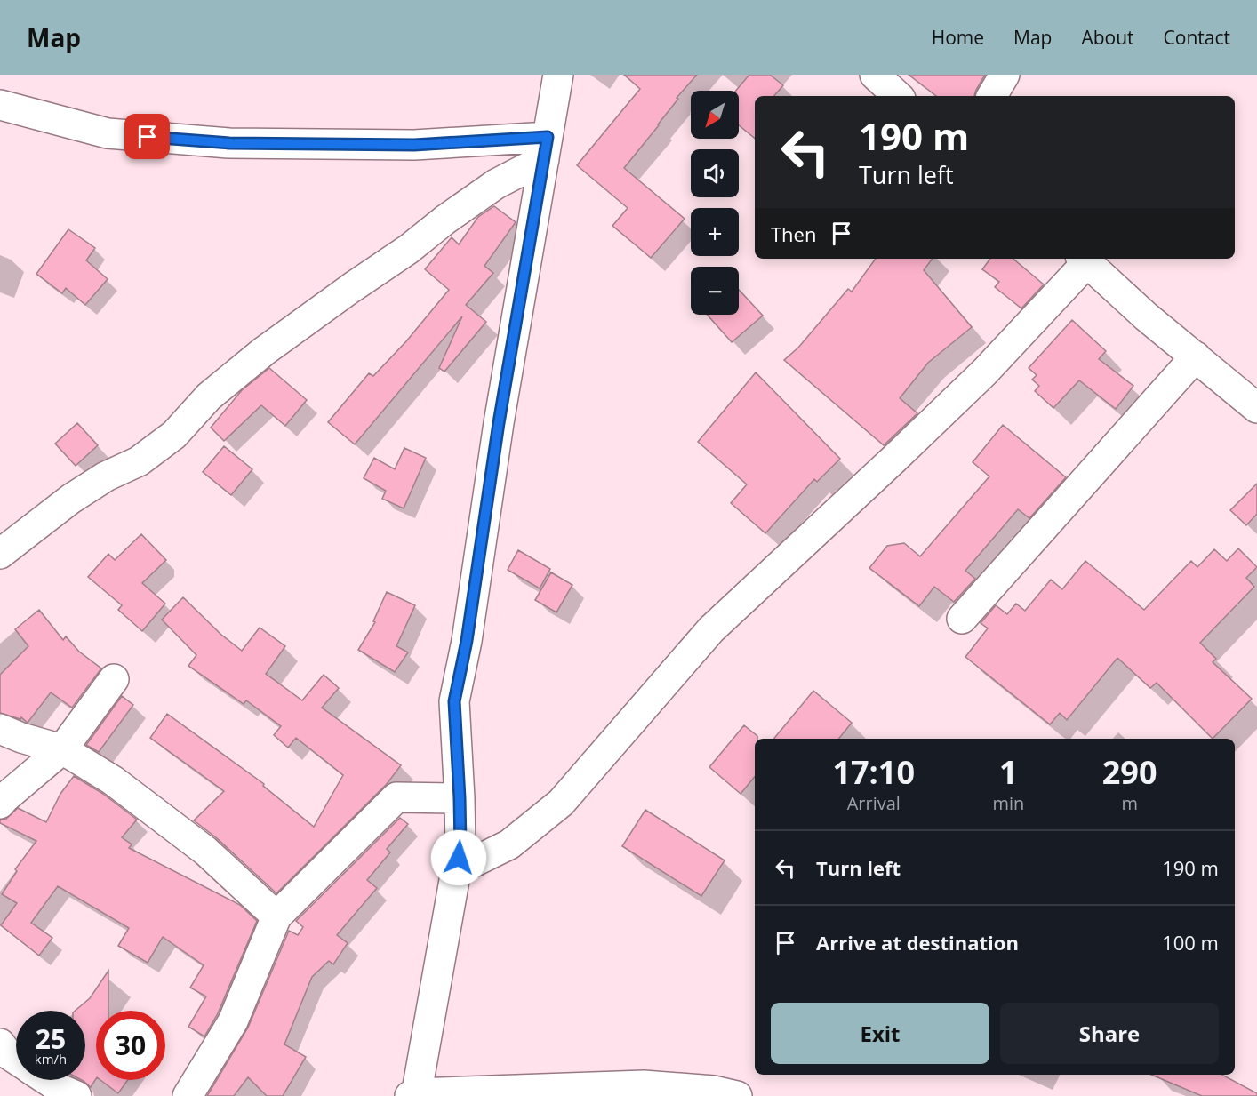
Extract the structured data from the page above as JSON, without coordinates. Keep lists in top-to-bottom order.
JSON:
{
  "north": "bottom left",
  "page": {
    "header": "Map",
    "nav": [
      "Home",
      "Map",
      "About",
      "Contact"
    ],
    "map_buttons": ["+", "−"],
    "turn": ["190 m", "Turn left"],
    "then": "Then",
    "eta": [
      "17:10",
      "Arrival",
      "1",
      "min",
      "290",
      "m"
    ],
    "list": [
      {
        "name": "Turn left",
        "value": "190 m"
      },
      {
        "name": "Arrive at destination",
        "value": "100 m"
      }
    ],
    "buttons": ["Exit", "Share"],
    "speed": "25 km/h",
    "limit": "30"
  }
}
